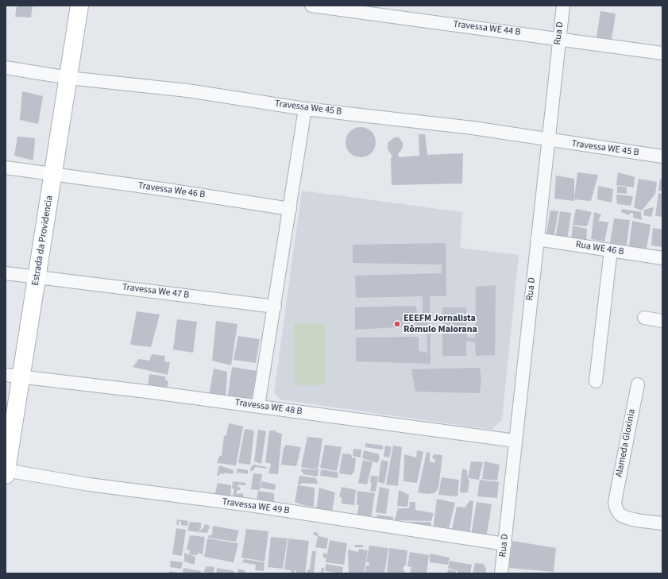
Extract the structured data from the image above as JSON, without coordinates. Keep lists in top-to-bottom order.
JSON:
{
  "streets": {
    "main road": ["Estrada da Providencia"],
    "street": [
      "Travessa WE 44 B",
      "Rua D",
      "Travessa We 45 B",
      "Travessa WE 45 B",
      "Travessa We 46 B",
      "Rua WE 46 B",
      "Travessa We 47 B",
      "Travessa WE 48 B",
      "Alameda Gloxinia",
      "Travessa WE 49 B"
    ]
  },
  "crossings": [
    ["Travessa WE 44 B", "Rua D"],
    ["Rua D", "Travessa We 45 B"],
    ["Rua D", "Travessa WE 45 B"],
    ["Rua D", "Rua WE 46 B"],
    ["Rua D", "Travessa WE 48 B"],
    ["Rua D", "Travessa WE 49 B"],
    ["Travessa We 45 B", "Travessa WE 45 B"],
    ["Travessa We 45 B", "Estrada da Providencia"],
    ["Travessa We 46 B", "Estrada da Providencia"],
    ["Estrada da Providencia", "Travessa We 47 B"],
    ["Estrada da Providencia", "Travessa WE 48 B"],
    ["Estrada da Providencia", "Travessa WE 49 B"]
  ],
  "places": ["EEEFM Jornalista Rômulo Maiorana"]
}
